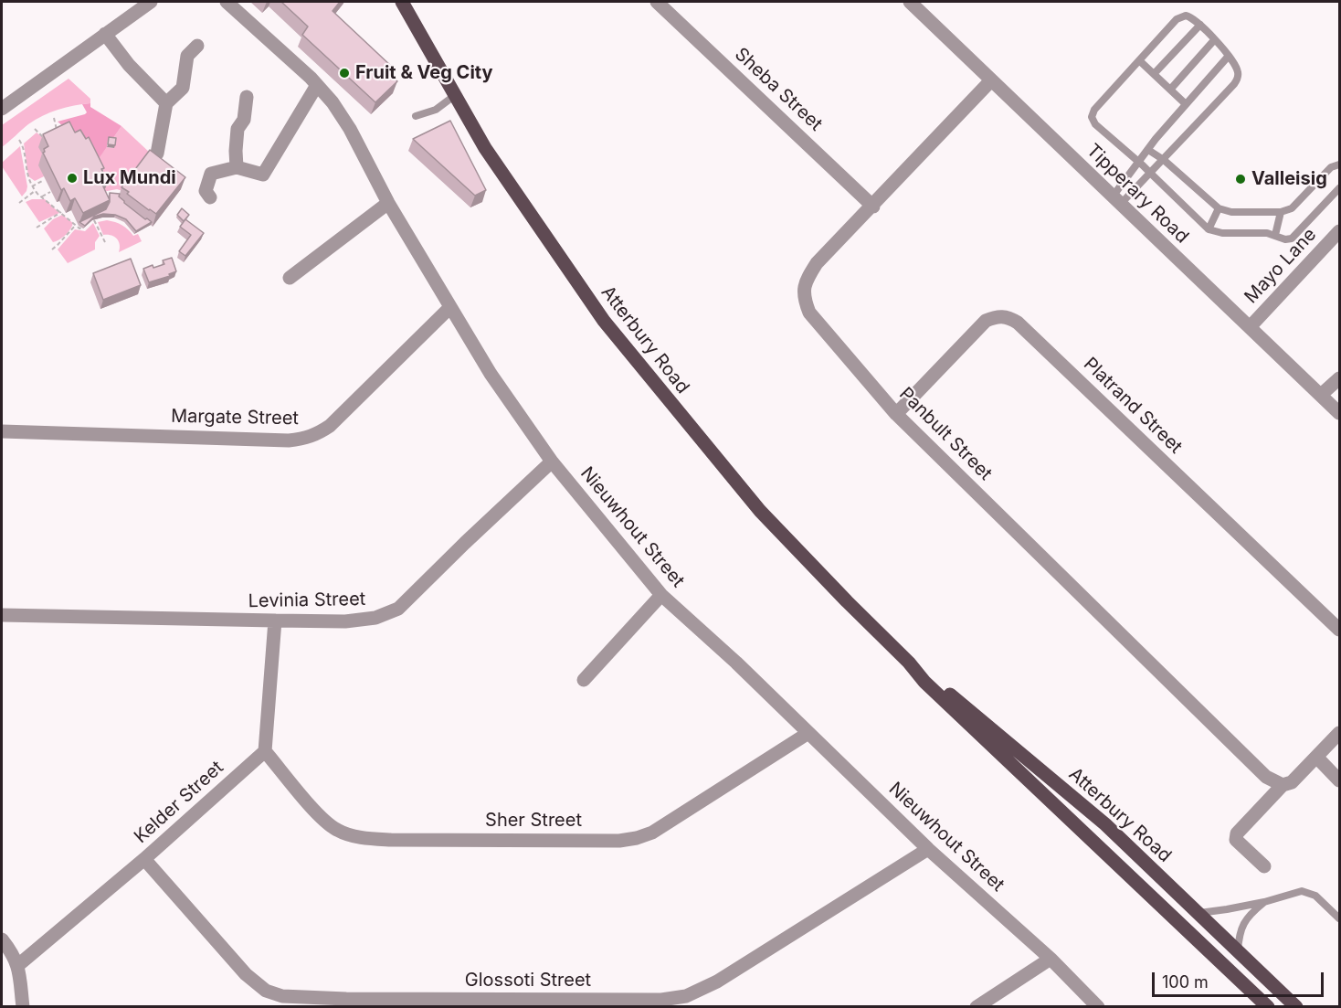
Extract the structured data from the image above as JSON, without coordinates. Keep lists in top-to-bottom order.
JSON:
{
  "streets": {
    "main road": ["Atterbury Road"],
    "street": [
      "Sheba Street",
      "Tipperary Road",
      "Mayo Lane",
      "Platrand Street",
      "Margate Street",
      "Panbult Street",
      "Nieuwhout Street",
      "Levinia Street",
      "Kelder Street",
      "Sher Street",
      "Glossoti Street"
    ]
  },
  "crossings": [
    ["Sheba Street", "Panbult Street"],
    ["Tipperary Road", "Mayo Lane"],
    ["Tipperary Road", "Panbult Street"],
    ["Platrand Street", "Panbult Street"],
    ["Margate Street", "Nieuwhout Street"],
    ["Nieuwhout Street", "Levinia Street"],
    ["Nieuwhout Street", "Sher Street"],
    ["Nieuwhout Street", "Glossoti Street"],
    ["Kelder Street", "Sher Street"],
    ["Kelder Street", "Glossoti Street"]
  ],
  "places": ["Fruit & Veg City", "Lux Mundi", "Valleisig"],
  "scale_bar": "100 m"
}
